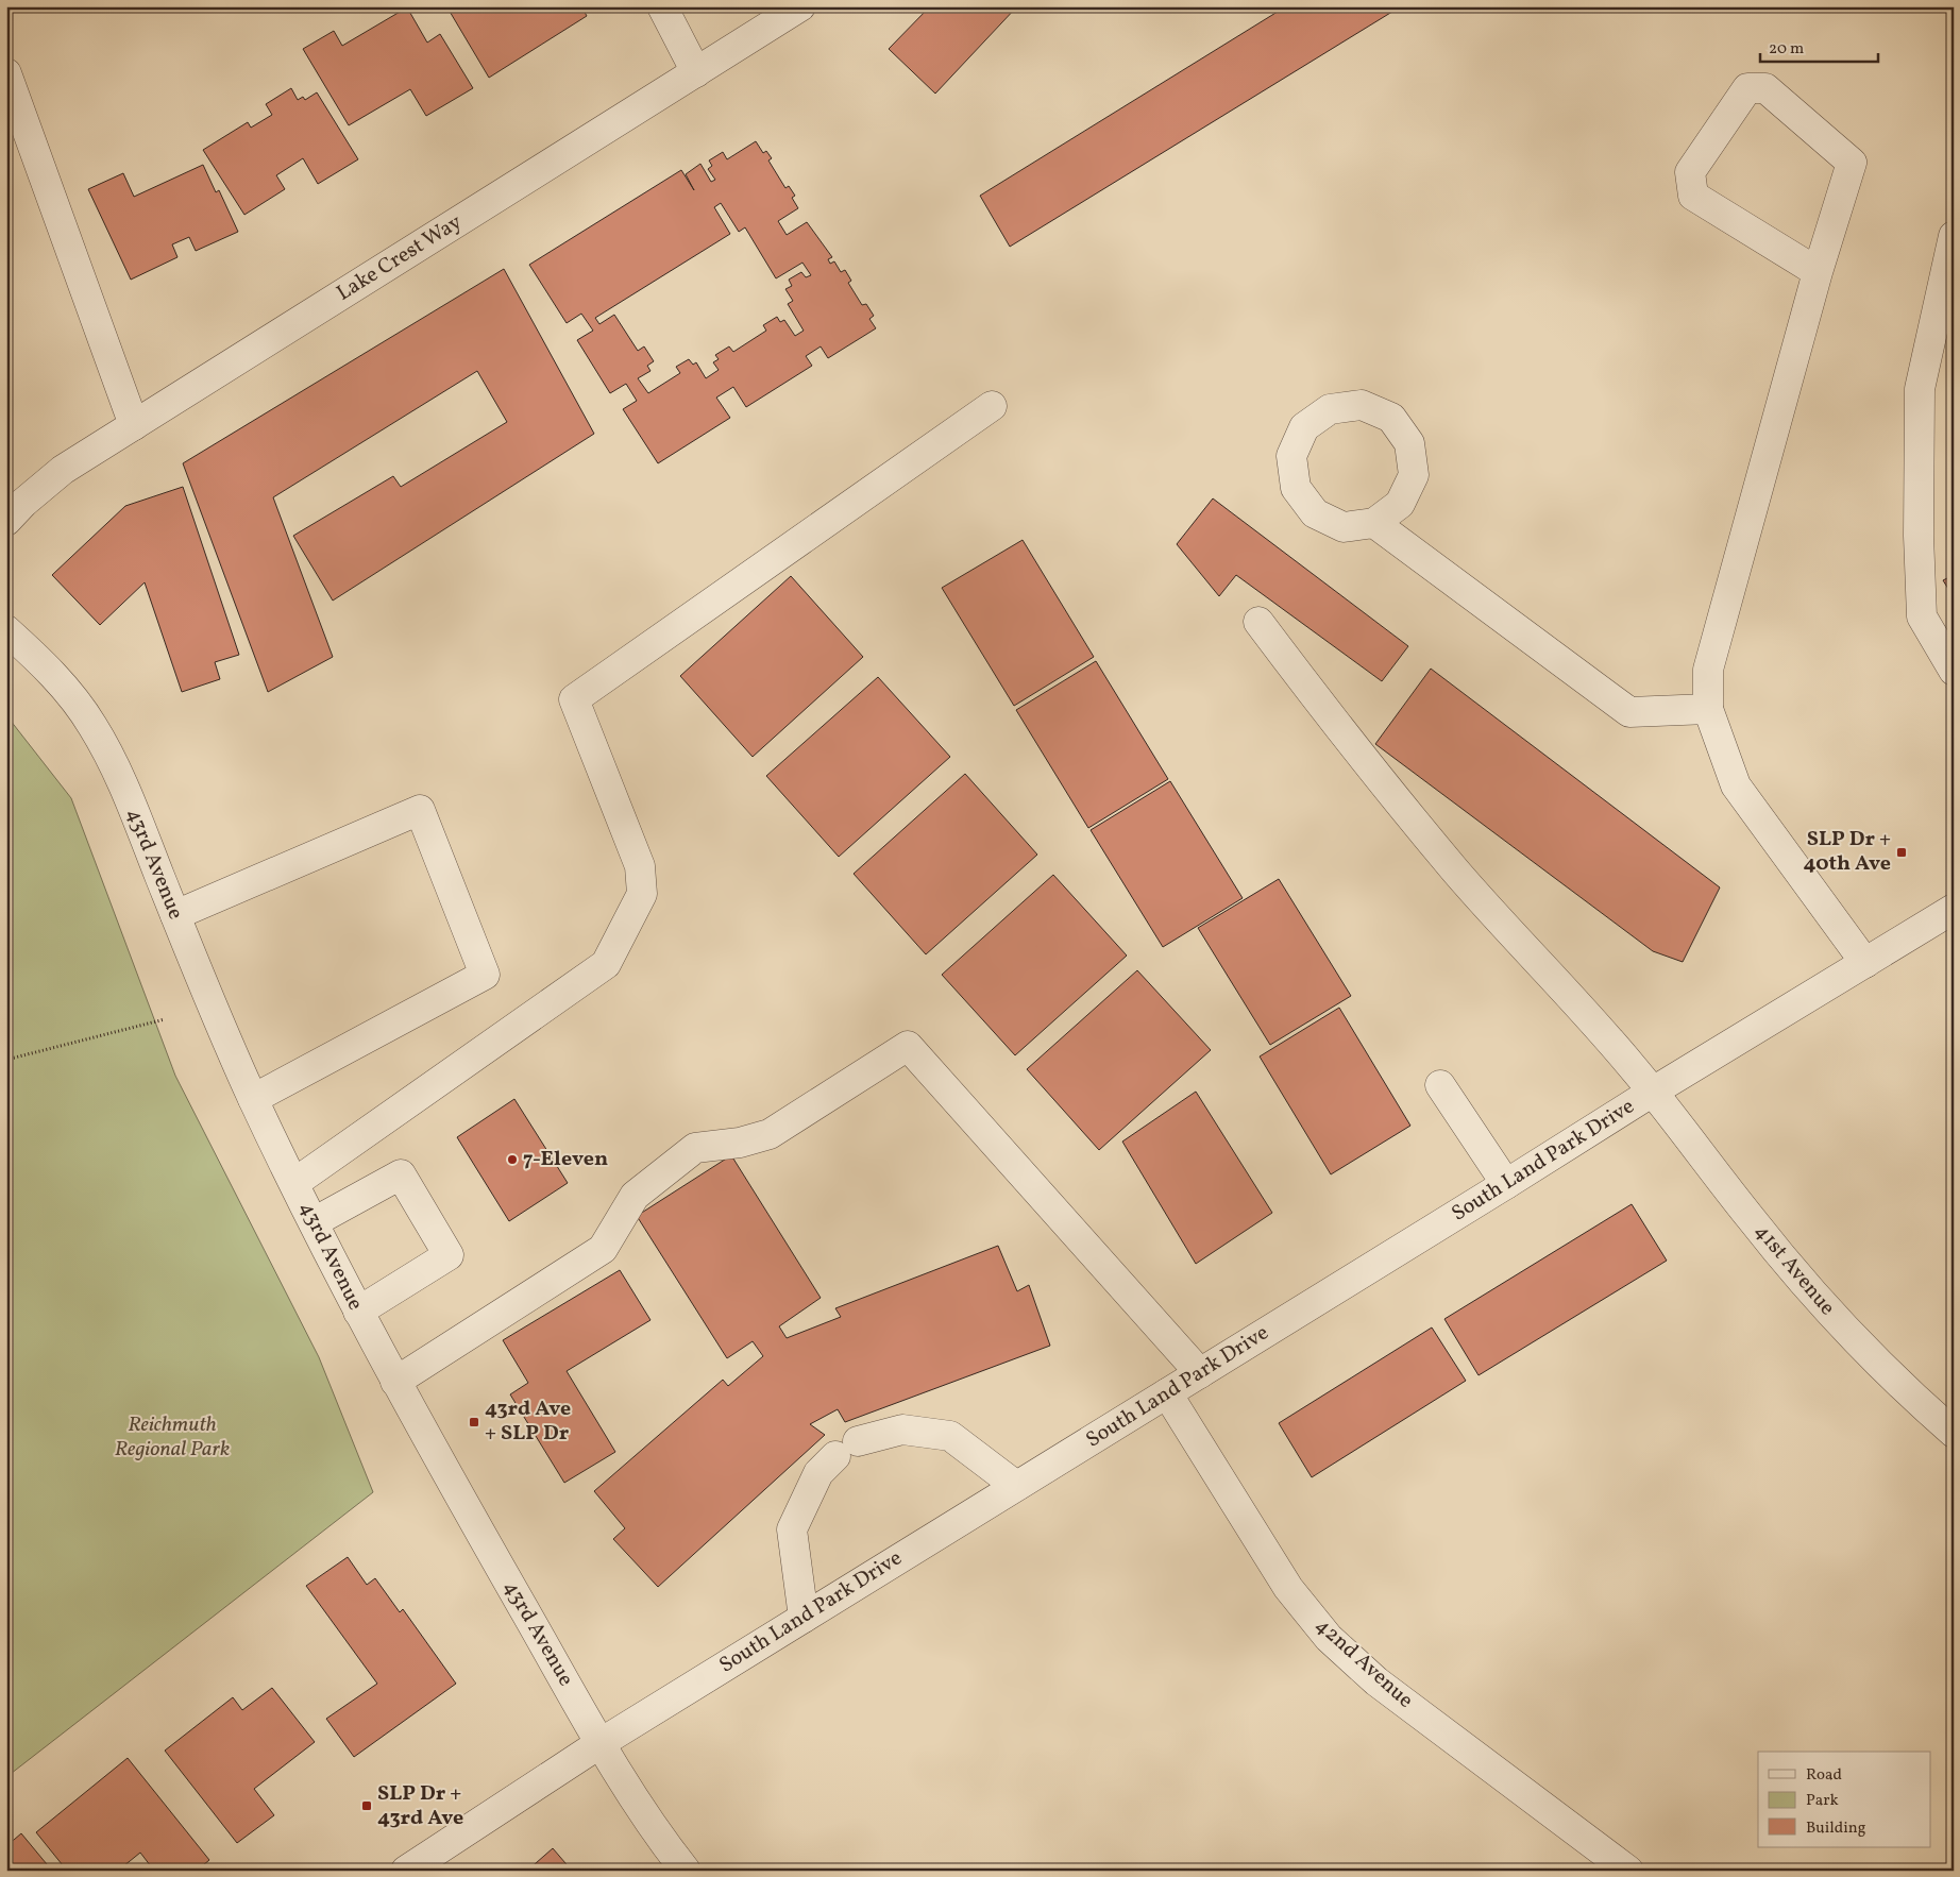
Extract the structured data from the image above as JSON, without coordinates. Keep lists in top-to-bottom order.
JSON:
{
  "streets": {
    "street": [
      "Lake Crest Way",
      "43rd Avenue",
      "South Land Park Drive",
      "41st Avenue",
      "42nd Avenue"
    ]
  },
  "crossings": [
    ["43rd Avenue", "South Land Park Drive"],
    ["South Land Park Drive", "41st Avenue"],
    ["South Land Park Drive", "42nd Avenue"]
  ],
  "parks": ["Reichmuth Regional Park"],
  "places": {
    "transit": ["SLP Dr + 40th Ave", "43rd Ave + SLP Dr", "SLP Dr + 43rd Ave"],
    "other": ["7-Eleven"]
  },
  "legend": ["Road", "Park", "Building"],
  "scale_bar": "20 m"
}
